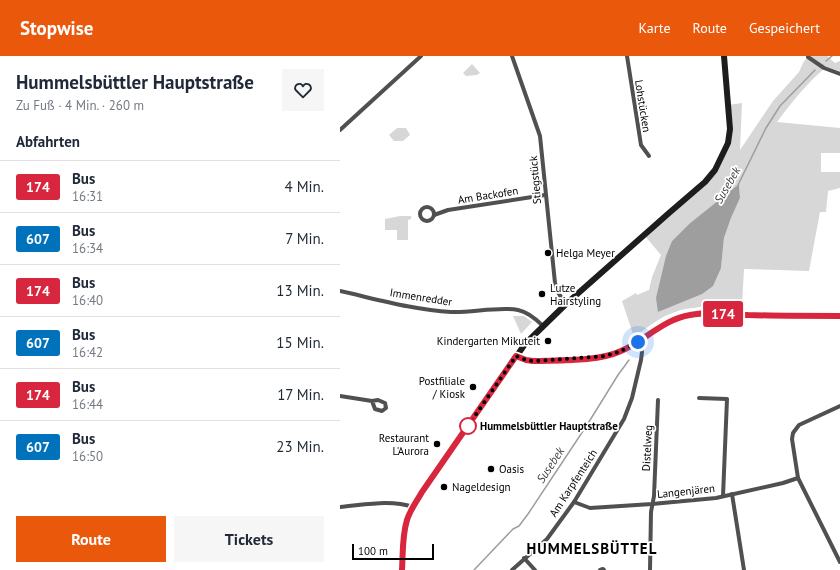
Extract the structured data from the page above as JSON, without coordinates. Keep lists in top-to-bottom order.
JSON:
{
  "streets": {
    "street": [
      "Lohstücken",
      "Stiegstück",
      "Am Backofen",
      "Immenredder",
      "Distelweg",
      "Am Karpfenteich",
      "Langenjären"
    ]
  },
  "crossings": [
    ["Stiegstück", "Am Backofen"],
    ["Distelweg", "Langenjären"],
    ["Am Karpfenteich", "Langenjären"]
  ],
  "districts": ["HUMMELSBÜTTEL"],
  "water": ["Susebek"],
  "places": [
    "Helga Meyer",
    "Lutze Hairstyling",
    "Kindergarten Mikuteit",
    "Postfiliale / Kiosk",
    "Hummelsbüttler Hauptstraße",
    "Restaurant L'Aurora",
    "Oasis",
    "Nageldesign"
  ],
  "lines": ["bus line 174"],
  "scale_bar": "100 m",
  "page": {
    "header": "Stopwise",
    "nav": ["Karte", "Route", "Gespeichert"],
    "heading": [
      ["Hummelsbüttler Hauptstraße", "Zu Fuß · 4 Min. · 260 m"],
      "Abfahrten"
    ],
    "on_map": "174",
    "list": [
      {
        "mark": "174",
        "name": "Bus",
        "note": "16:31",
        "value": "4 Min."
      },
      {
        "mark": "607",
        "name": "Bus",
        "note": "16:34",
        "value": "7 Min."
      },
      {
        "mark": "174",
        "name": "Bus",
        "note": "16:40",
        "value": "13 Min."
      },
      {
        "mark": "607",
        "name": "Bus",
        "note": "16:42",
        "value": "15 Min."
      },
      {
        "mark": "174",
        "name": "Bus",
        "note": "16:44",
        "value": "17 Min."
      },
      {
        "mark": "607",
        "name": "Bus",
        "note": "16:50",
        "value": "23 Min."
      }
    ],
    "buttons": ["Route", "Tickets"],
    "scale": "100 m"
  }
}
